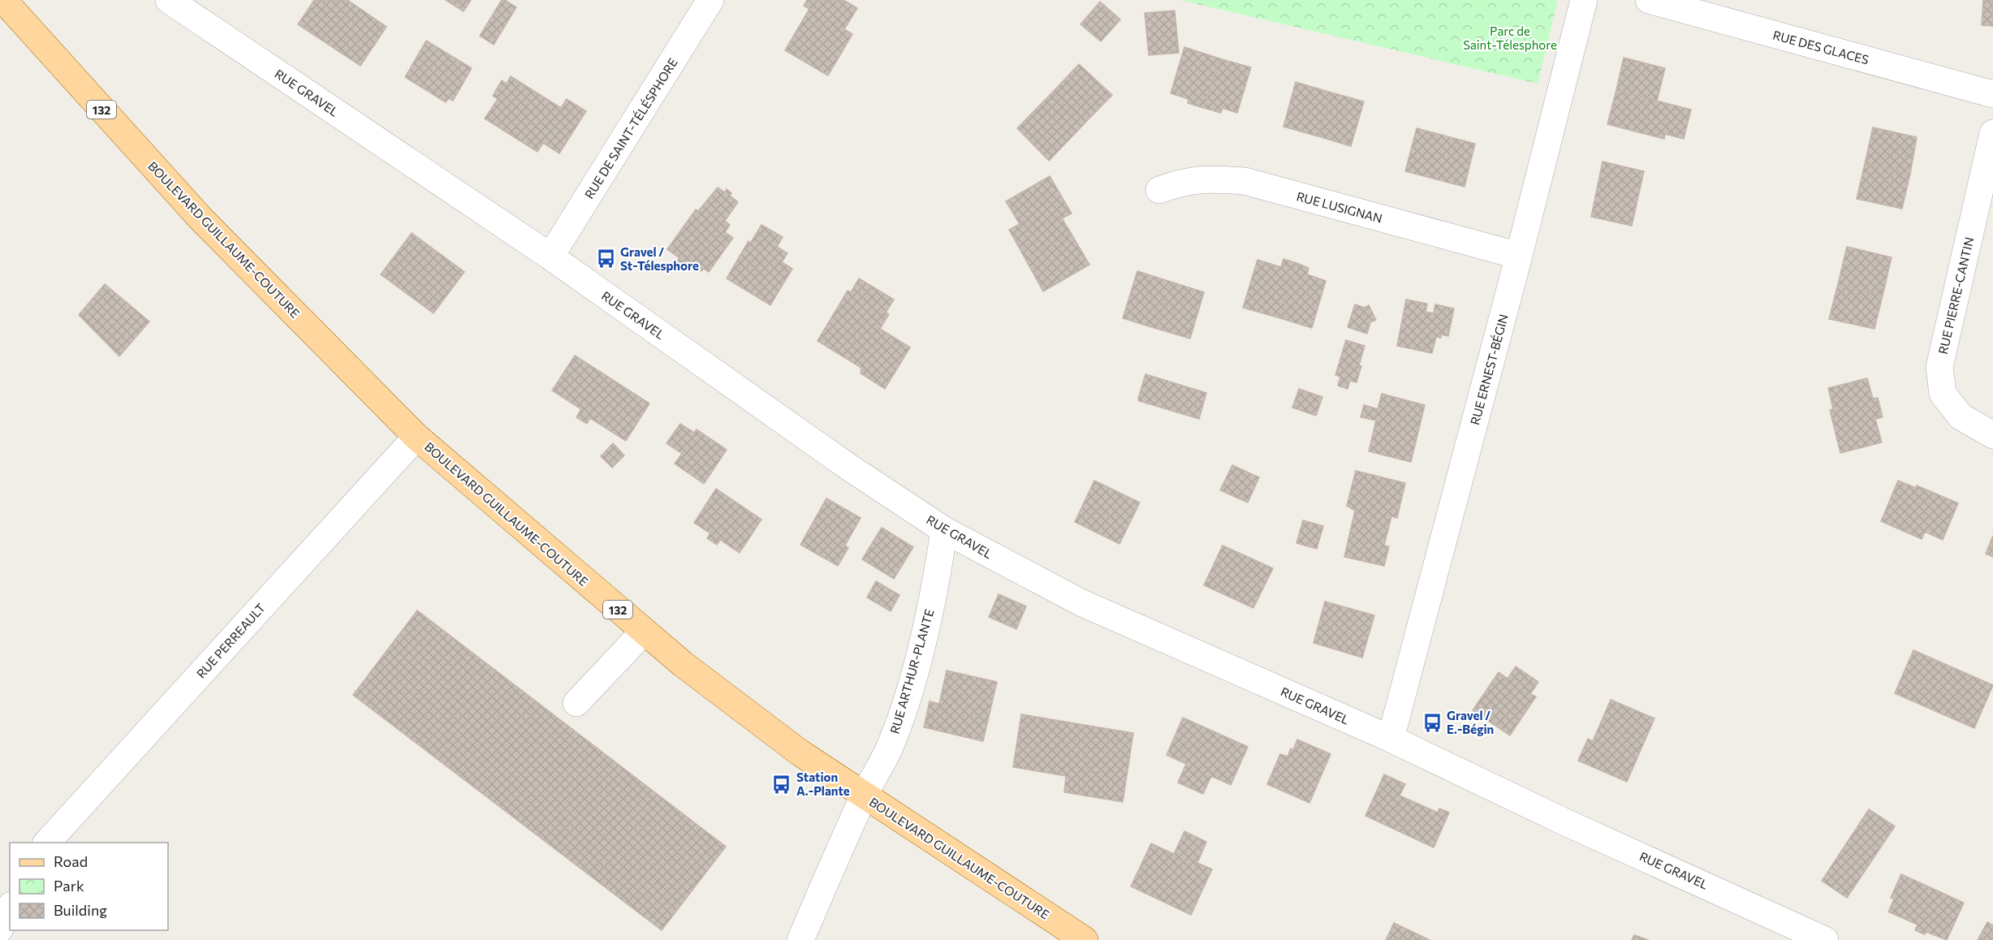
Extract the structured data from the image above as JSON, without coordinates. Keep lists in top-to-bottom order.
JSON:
{
  "streets": {
    "main road": ["132", "BOULEVARD GUILLAUME-COUTURE"],
    "street": [
      "RUE DES GLACES",
      "RUE GRAVEL",
      "RUE DE SAINT-TÉLÉSPHORE",
      "RUE LUSIGNAN",
      "RUE PIERRE-CANTIN",
      "RUE ERNEST-BÉGIN",
      "RUE PERREAULT",
      "RUE ARTHUR-PLANTE"
    ]
  },
  "crossings": [
    ["RUE GRAVEL", "RUE DE SAINT-TÉLÉSPHORE"],
    ["RUE GRAVEL", "RUE ERNEST-BÉGIN"],
    ["RUE GRAVEL", "RUE ARTHUR-PLANTE"],
    ["RUE LUSIGNAN", "RUE ERNEST-BÉGIN"],
    ["BOULEVARD GUILLAUME-COUTURE", "RUE PERREAULT"],
    ["BOULEVARD GUILLAUME-COUTURE", "RUE ARTHUR-PLANTE"]
  ],
  "parks": ["Parc de Saint-Télesphore"],
  "places": {
    "bus stop": ["Gravel / St-Télesphore", "Gravel / E.-Bégin", "Station A.-Plante"]
  },
  "legend": ["Road", "Park", "Building"]
}
